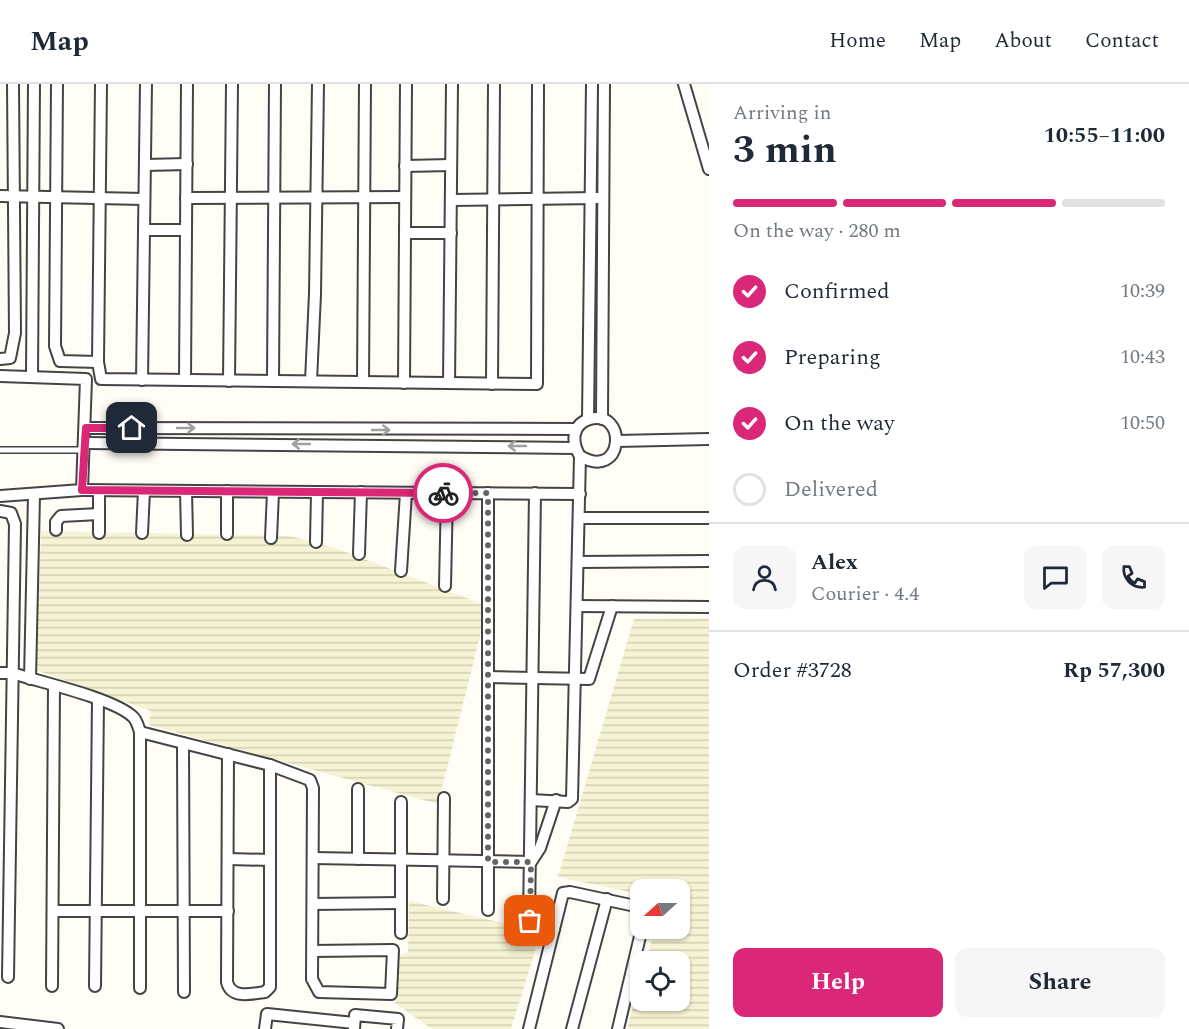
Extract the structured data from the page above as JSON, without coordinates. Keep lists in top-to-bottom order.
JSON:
{
  "north": "left",
  "page": {
    "header": "Map",
    "nav": [
      "Home",
      "Map",
      "About",
      "Contact"
    ],
    "heading": ["3 min", "Arriving in", "10:55–11:00"],
    "panel": [
      "Alex",
      "Courier · 4.4",
      "Order #3728",
      "Rp 57,300"
    ],
    "bar": "On the way · 280 m",
    "list": [
      ["Confirmed", "10:39"],
      ["Preparing", "10:43"],
      ["On the way", "10:50"],
      "Delivered"
    ],
    "buttons": ["Help", "Share"]
  }
}
